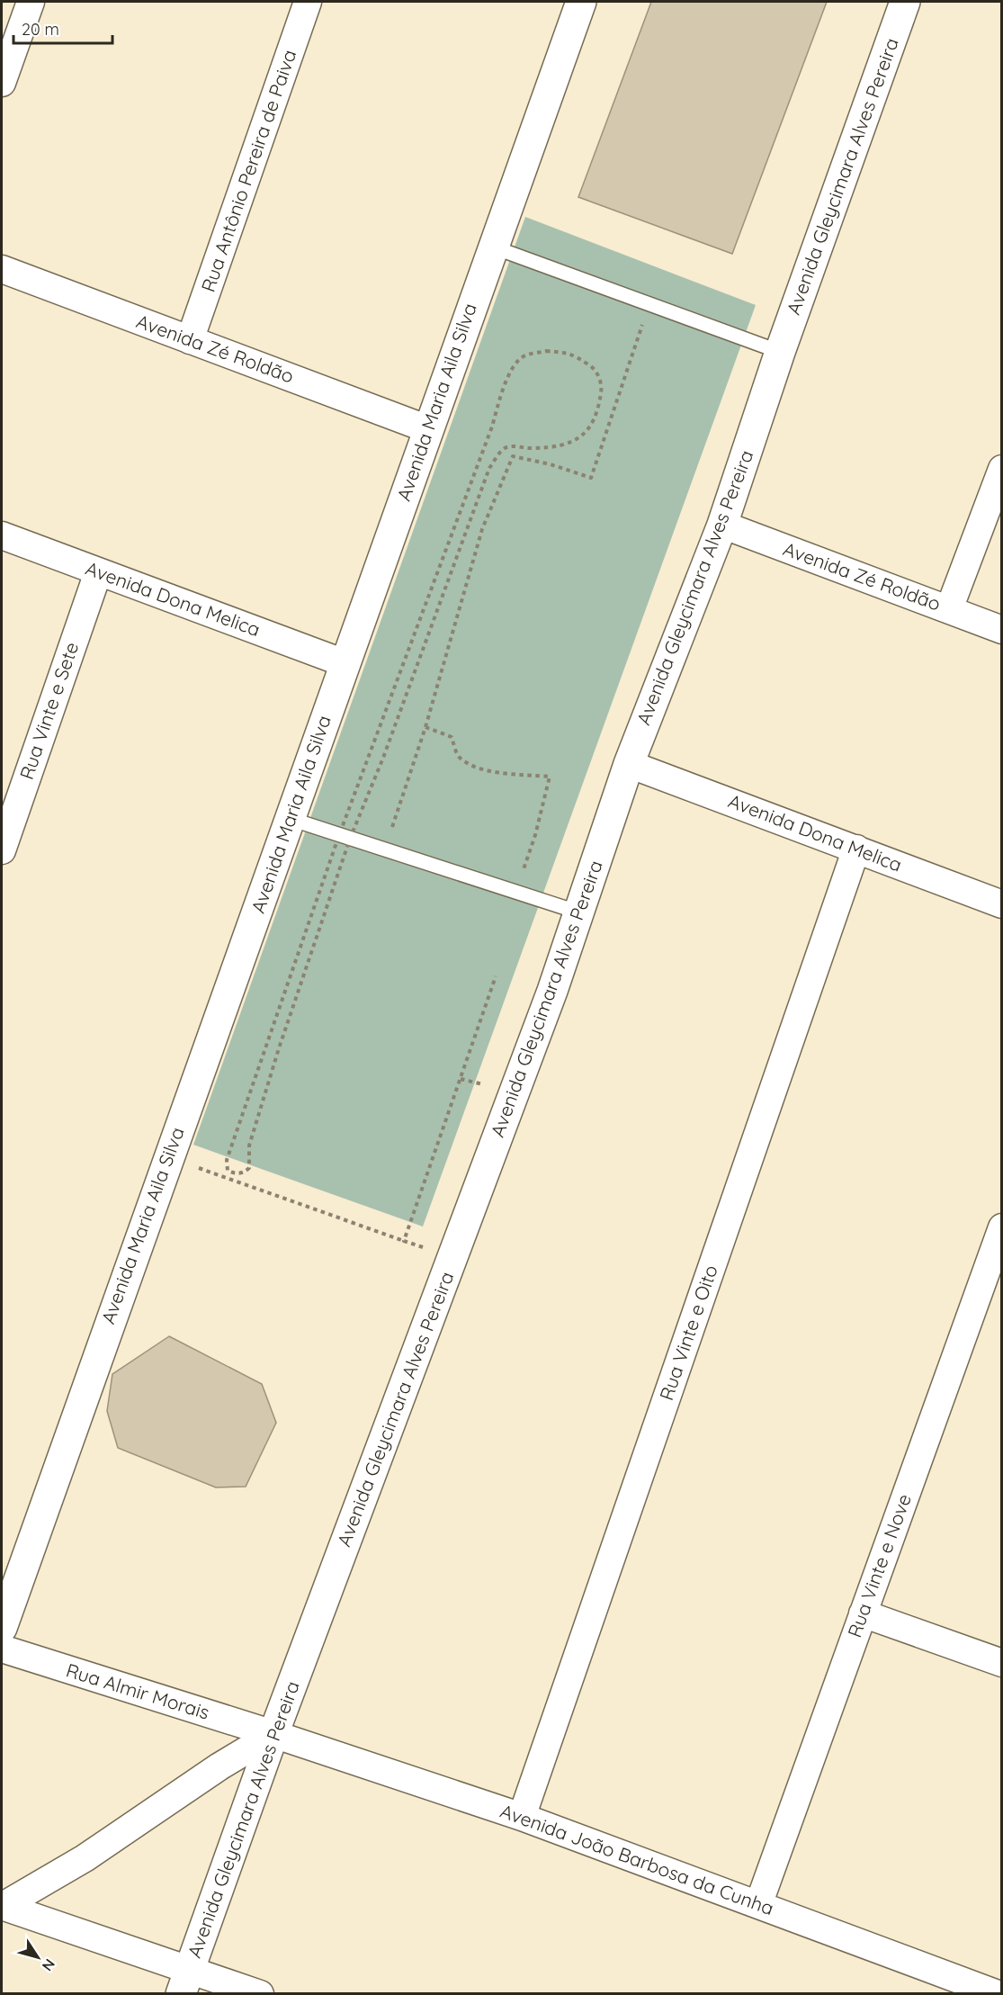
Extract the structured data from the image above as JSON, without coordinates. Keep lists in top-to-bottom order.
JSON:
{
  "streets": {
    "street": [
      "Rua Antônio Pereira de Paiva",
      "Avenida Gleycimara Alves Pereira",
      "Avenida Zé Roldão",
      "Avenida Maria Aila Silva",
      "Avenida Dona Melica",
      "Rua Vinte e Sete",
      "Rua Vinte e Oito",
      "Rua Vinte e Nove",
      "Rua Almir Morais",
      "Avenida João Barbosa da Cunha"
    ]
  },
  "crossings": [
    ["Rua Antônio Pereira de Paiva", "Avenida Zé Roldão"],
    ["Avenida Gleycimara Alves Pereira", "Avenida Zé Roldão"],
    ["Avenida Gleycimara Alves Pereira", "Avenida Dona Melica"],
    ["Avenida Gleycimara Alves Pereira", "Rua Almir Morais"],
    ["Avenida Gleycimara Alves Pereira", "Avenida João Barbosa da Cunha"],
    ["Avenida Zé Roldão", "Avenida Maria Aila Silva"],
    ["Avenida Maria Aila Silva", "Avenida Dona Melica"],
    ["Avenida Dona Melica", "Rua Vinte e Sete"],
    ["Avenida Dona Melica", "Rua Vinte e Oito"],
    ["Rua Vinte e Oito", "Avenida João Barbosa da Cunha"],
    ["Rua Vinte e Nove", "Avenida João Barbosa da Cunha"],
    ["Rua Almir Morais", "Avenida João Barbosa da Cunha"]
  ],
  "scale_bar": "20 m",
  "north": "bottom right"
}
